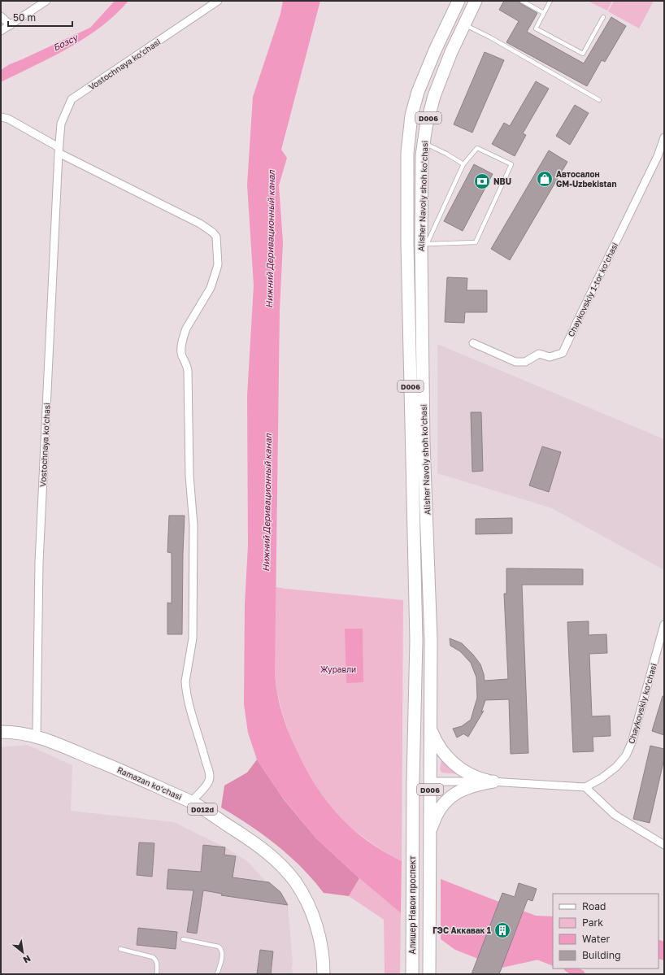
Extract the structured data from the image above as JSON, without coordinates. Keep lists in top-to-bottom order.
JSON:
{
  "streets": {
    "main road": [
      "D006",
      "Alisher Navoiy shoh koʻchasi",
      "Ramazan ko‘chasi",
      "D012d",
      "Алишер Навои проспект"
    ],
    "street": ["Vostochnaya ko‘chasi", "Chaykovskiy 1-tor ko‘chasi", "Chaykovskiy ko‘chasi"]
  },
  "crossings": [
    ["Vostochnaya ko‘chasi", "Ramazan ko‘chasi"],
    ["Alisher Navoiy shoh koʻchasi", "Алишер Навои проспект"]
  ],
  "water": ["Бозсу", "Нижний Деривационный канал"],
  "parks": ["Журавли"],
  "places": {
    "shop": ["Автосалон GM-Uzbekistan"],
    "bank": ["NBU"],
    "building": ["ГЭС Аккавак 1"]
  },
  "legend": [
    "Road",
    "Park",
    "Water",
    "Building"
  ],
  "scale_bar": "50 m",
  "north": "bottom right"
}
